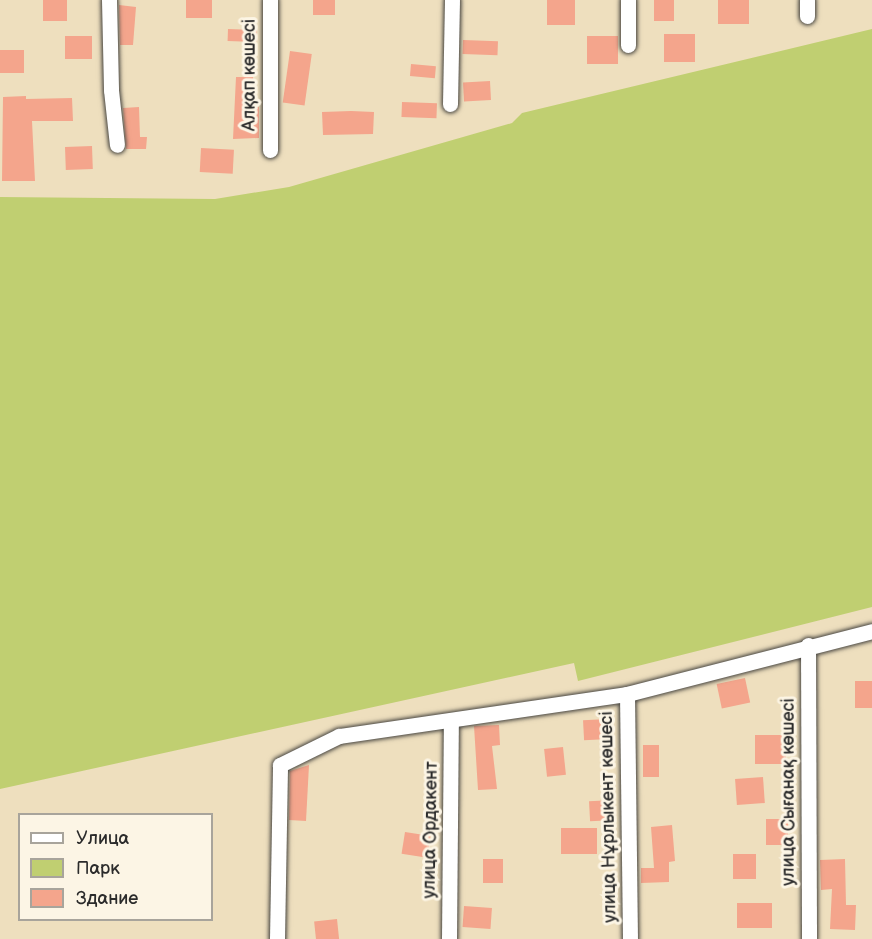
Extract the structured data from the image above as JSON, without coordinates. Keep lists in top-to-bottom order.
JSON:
{
  "streets": {
    "street": [
      "Алқап көшесі",
      "улица Сығанақ көшесі",
      "улица Нұрлыкент көшесі",
      "улица Ордакент"
    ]
  },
  "legend": ["Улица", "Парк", "Здание"]
}
